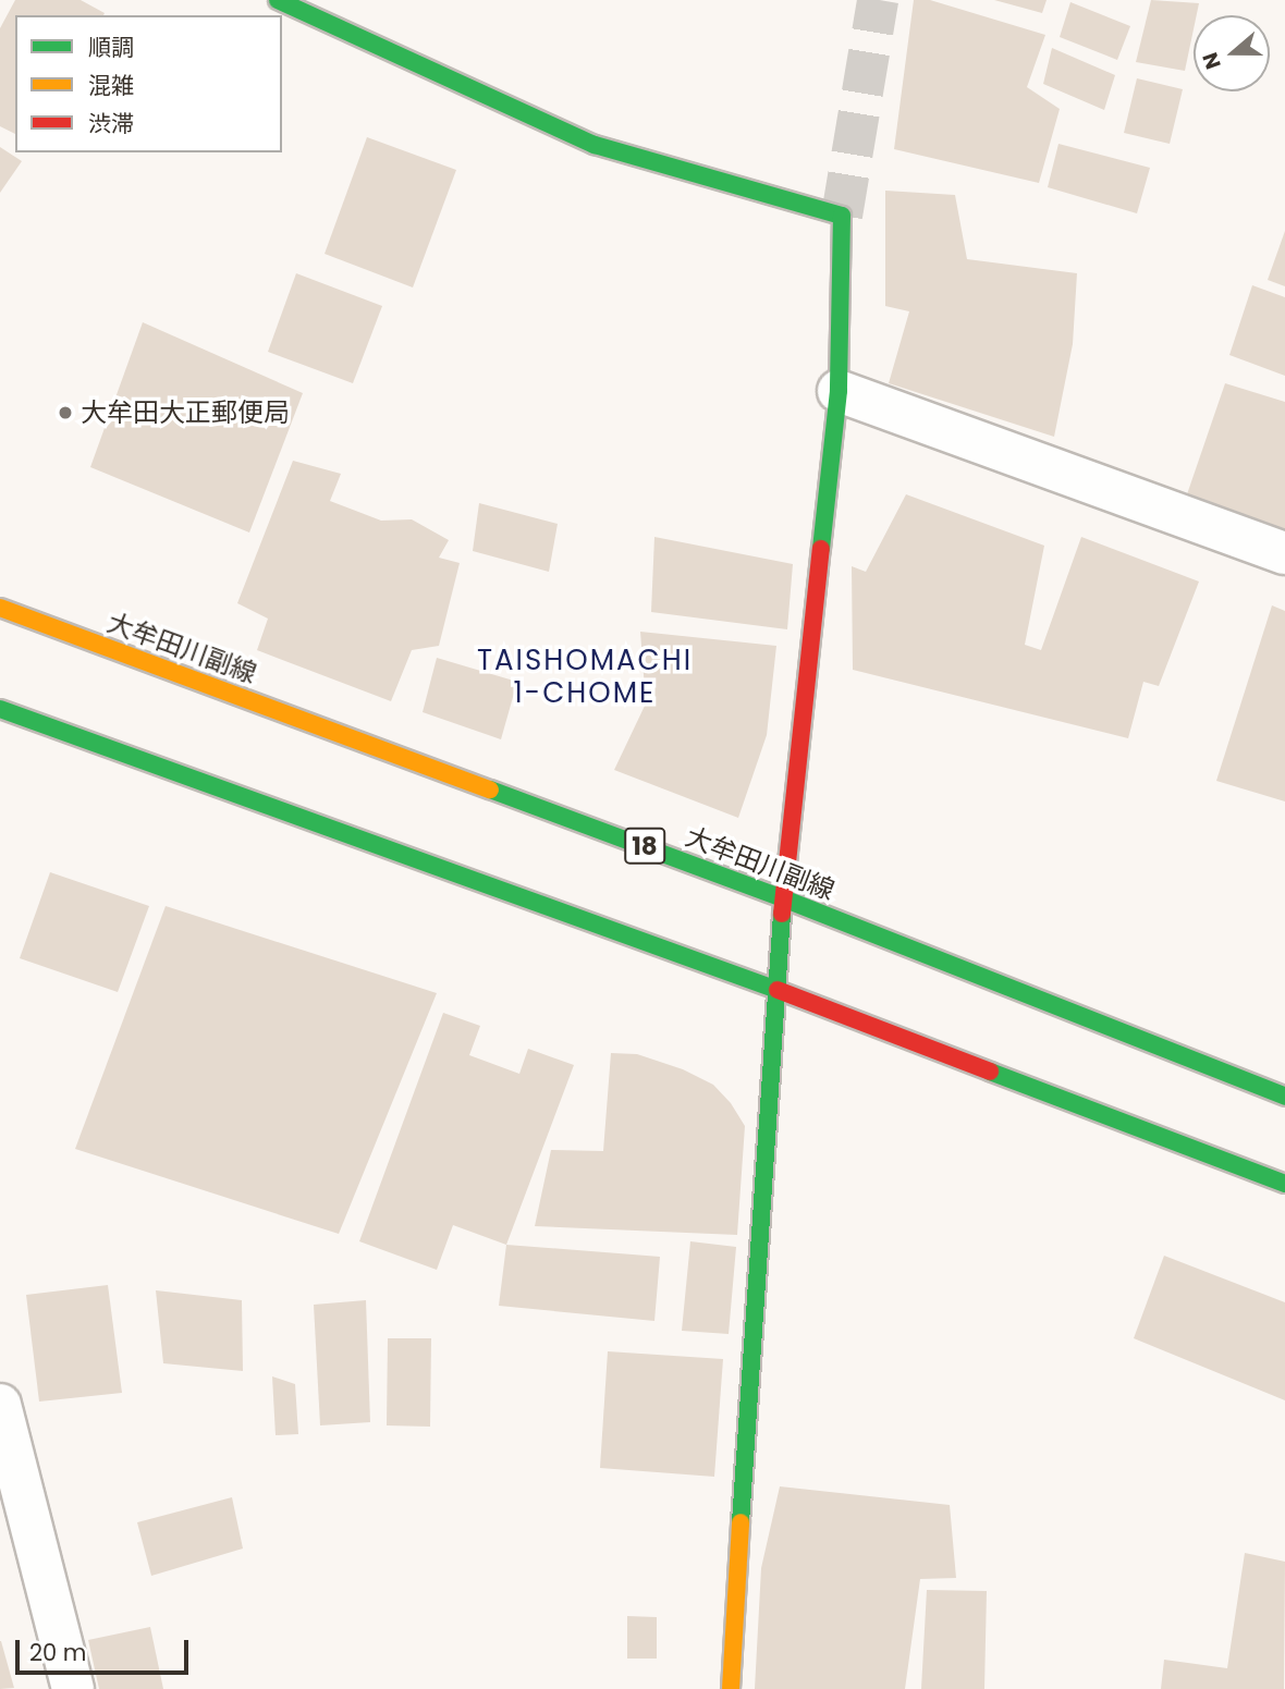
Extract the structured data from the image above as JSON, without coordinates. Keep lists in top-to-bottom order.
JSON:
{
  "streets": {
    "main road": ["大牟田川副線", "18"]
  },
  "districts": ["TAISHOMACHI 1-CHOME"],
  "places": ["大牟田大正郵便局"],
  "legend": ["順調", "混雑", "渋滞"],
  "scale_bar": "20 m",
  "north": "left"
}
